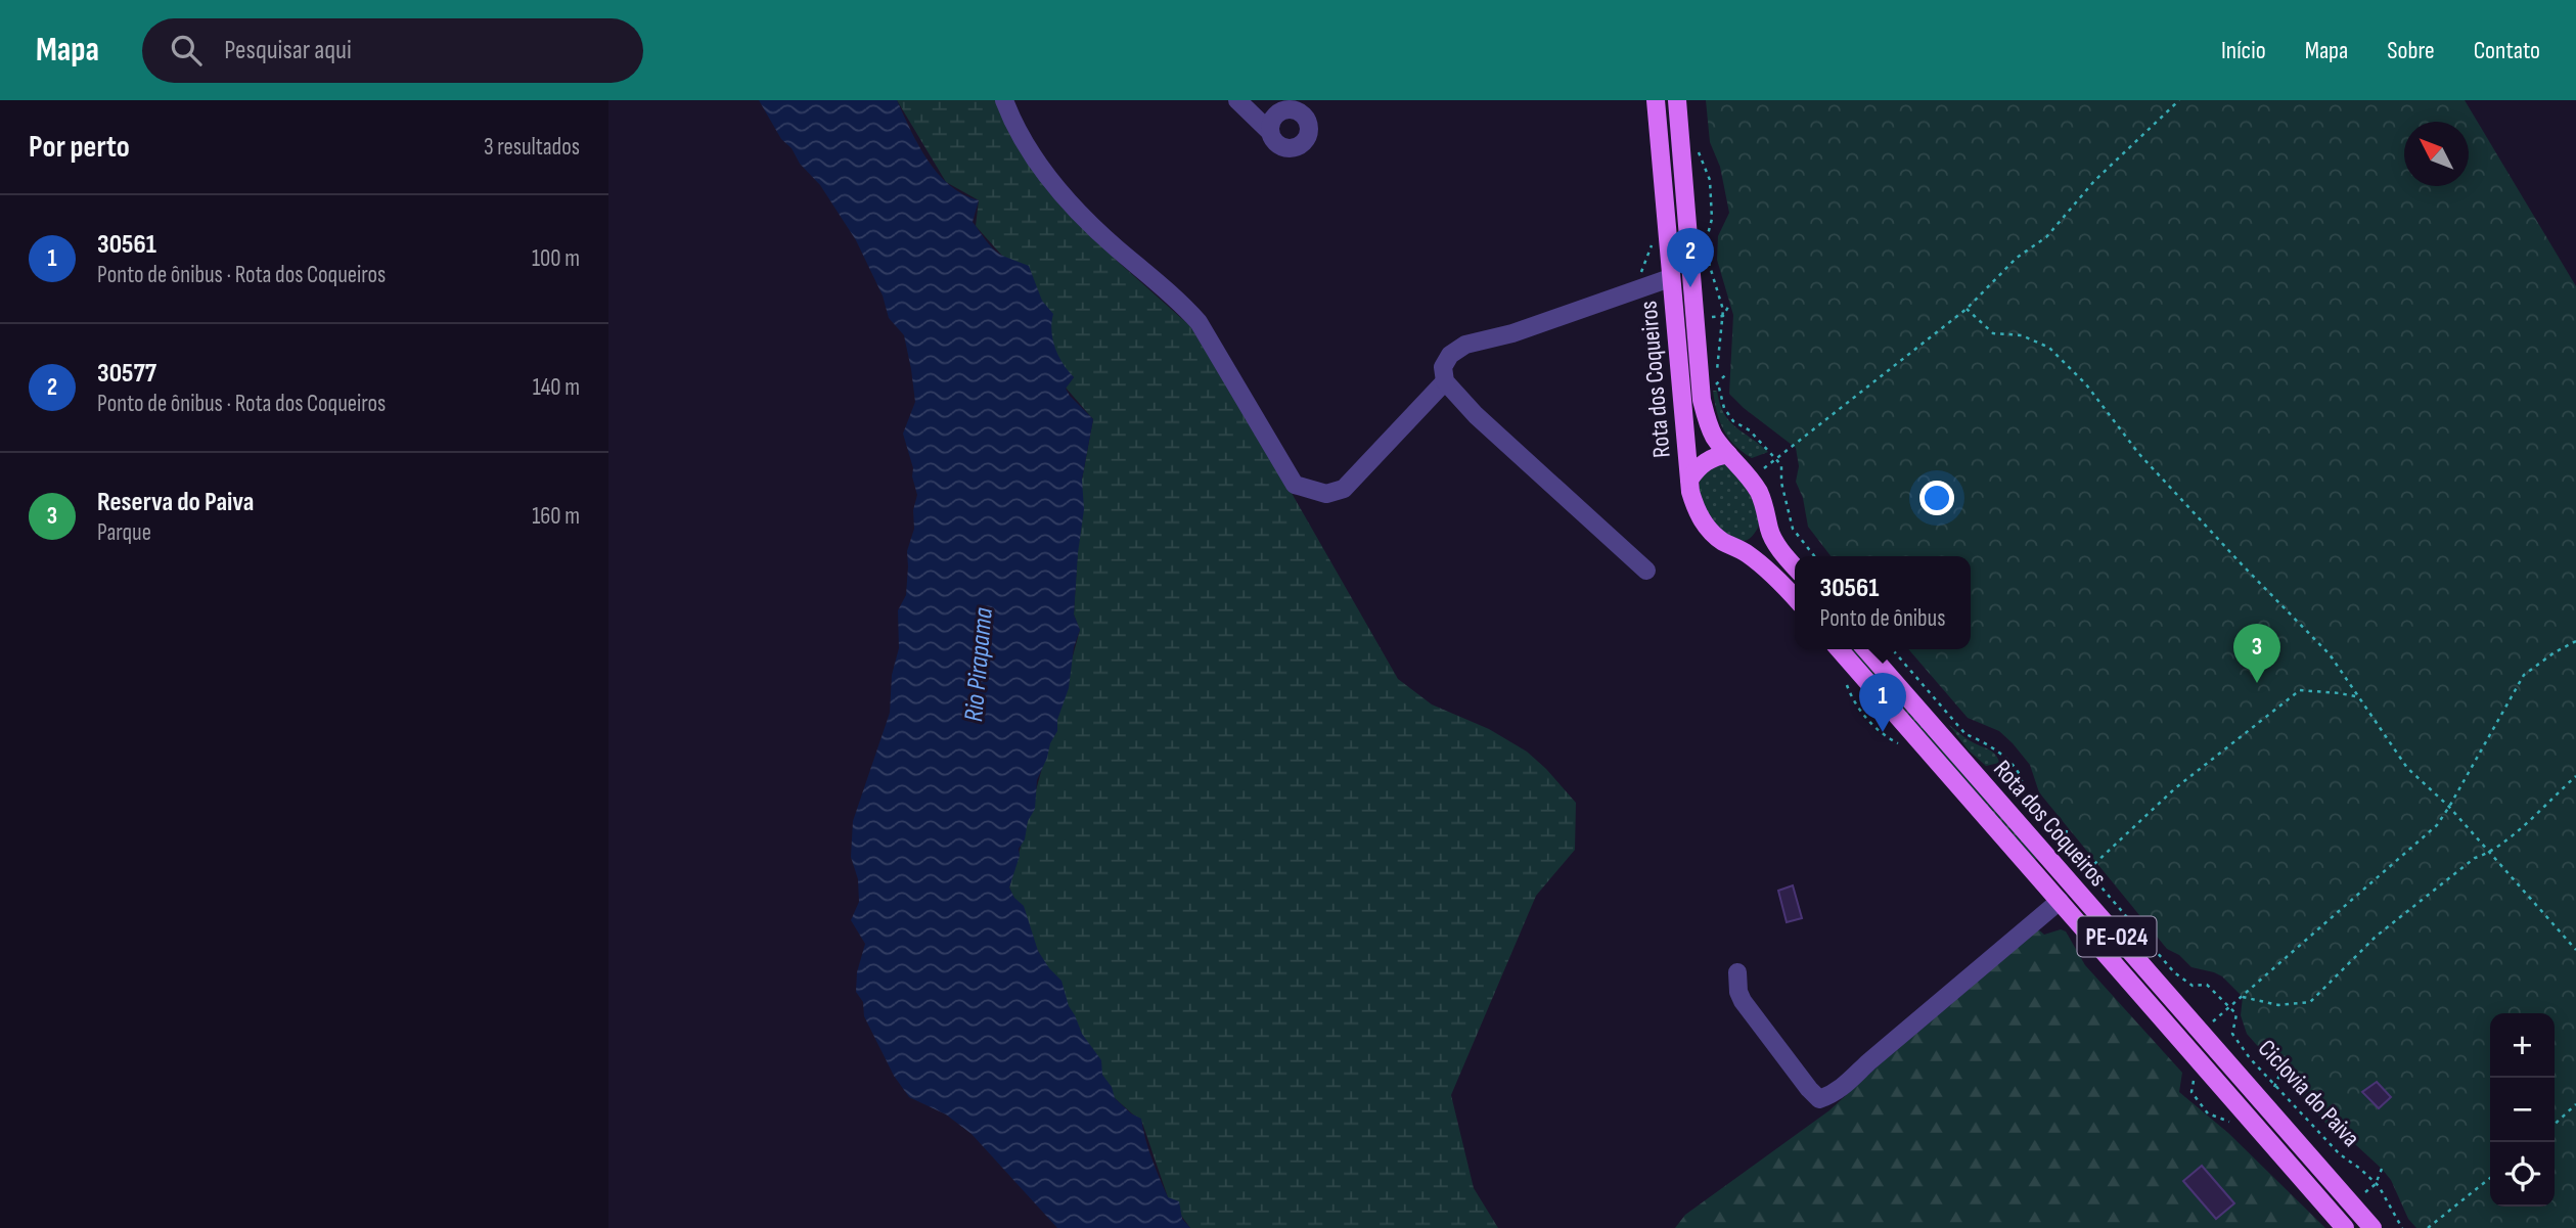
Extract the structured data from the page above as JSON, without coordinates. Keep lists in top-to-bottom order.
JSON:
{
  "streets": {
    "main road": ["Rota dos Coqueiros", "PE-024"],
    "path": ["Ciclovia do Paiva"]
  },
  "water": ["Rio Pirapama"],
  "north": "top left",
  "page": {
    "header": "Mapa",
    "search": "Pesquisar aqui",
    "nav": [
      "Início",
      "Mapa",
      "Sobre",
      "Contato"
    ],
    "heading": ["Por perto", "3 resultados"],
    "list": [
      {
        "mark": "1",
        "name": "30561",
        "note": "Ponto de ônibus · Rota dos Coqueiros",
        "value": "100 m"
      },
      {
        "mark": "2",
        "name": "30577",
        "note": "Ponto de ônibus · Rota dos Coqueiros",
        "value": "140 m"
      },
      {
        "mark": "3",
        "name": "Reserva do Paiva",
        "note": "Parque",
        "value": "160 m"
      }
    ],
    "pins": ["2", "3", "1"],
    "popup": ["30561", "Ponto de ônibus"],
    "map_buttons": ["+", "−"]
  }
}
